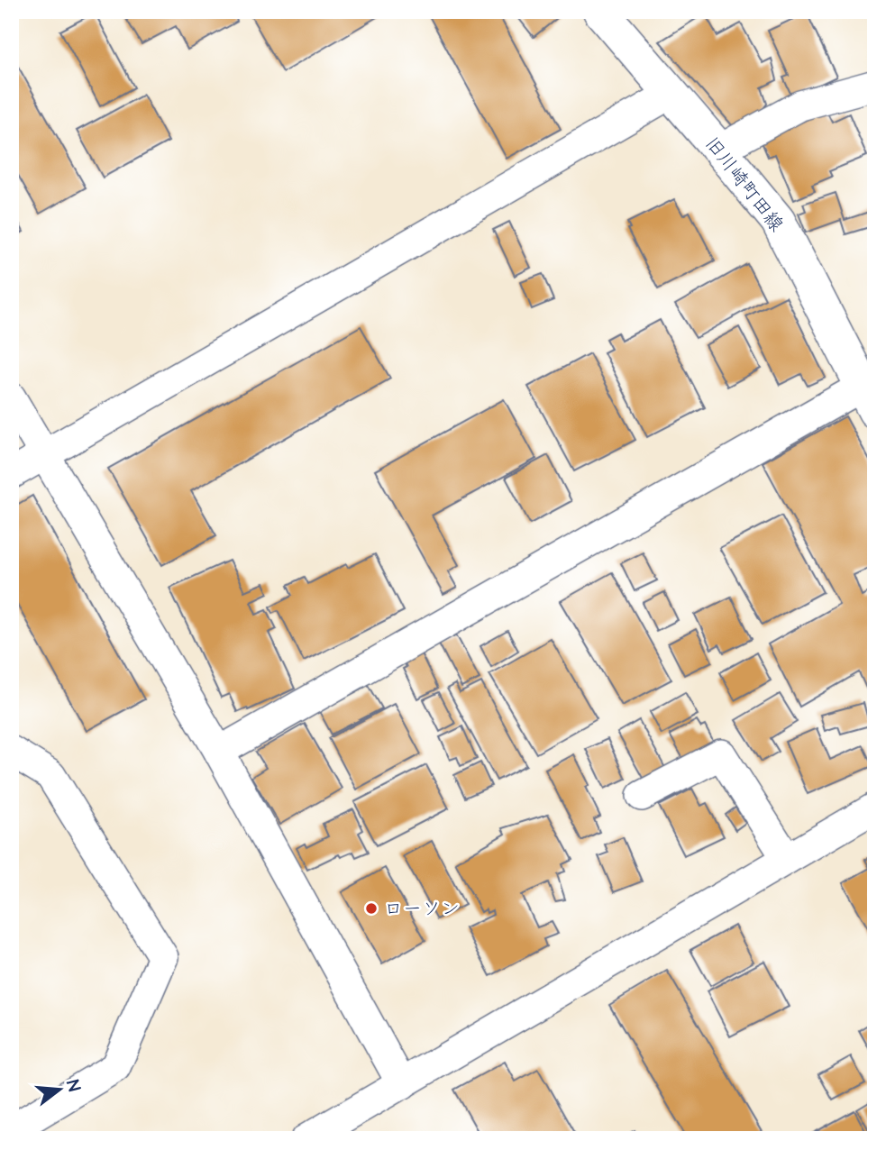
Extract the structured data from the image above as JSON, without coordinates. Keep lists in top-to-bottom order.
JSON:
{
  "streets": {
    "main road": ["旧川崎町田線"]
  },
  "places": ["ローソン"],
  "north": "right"
}
